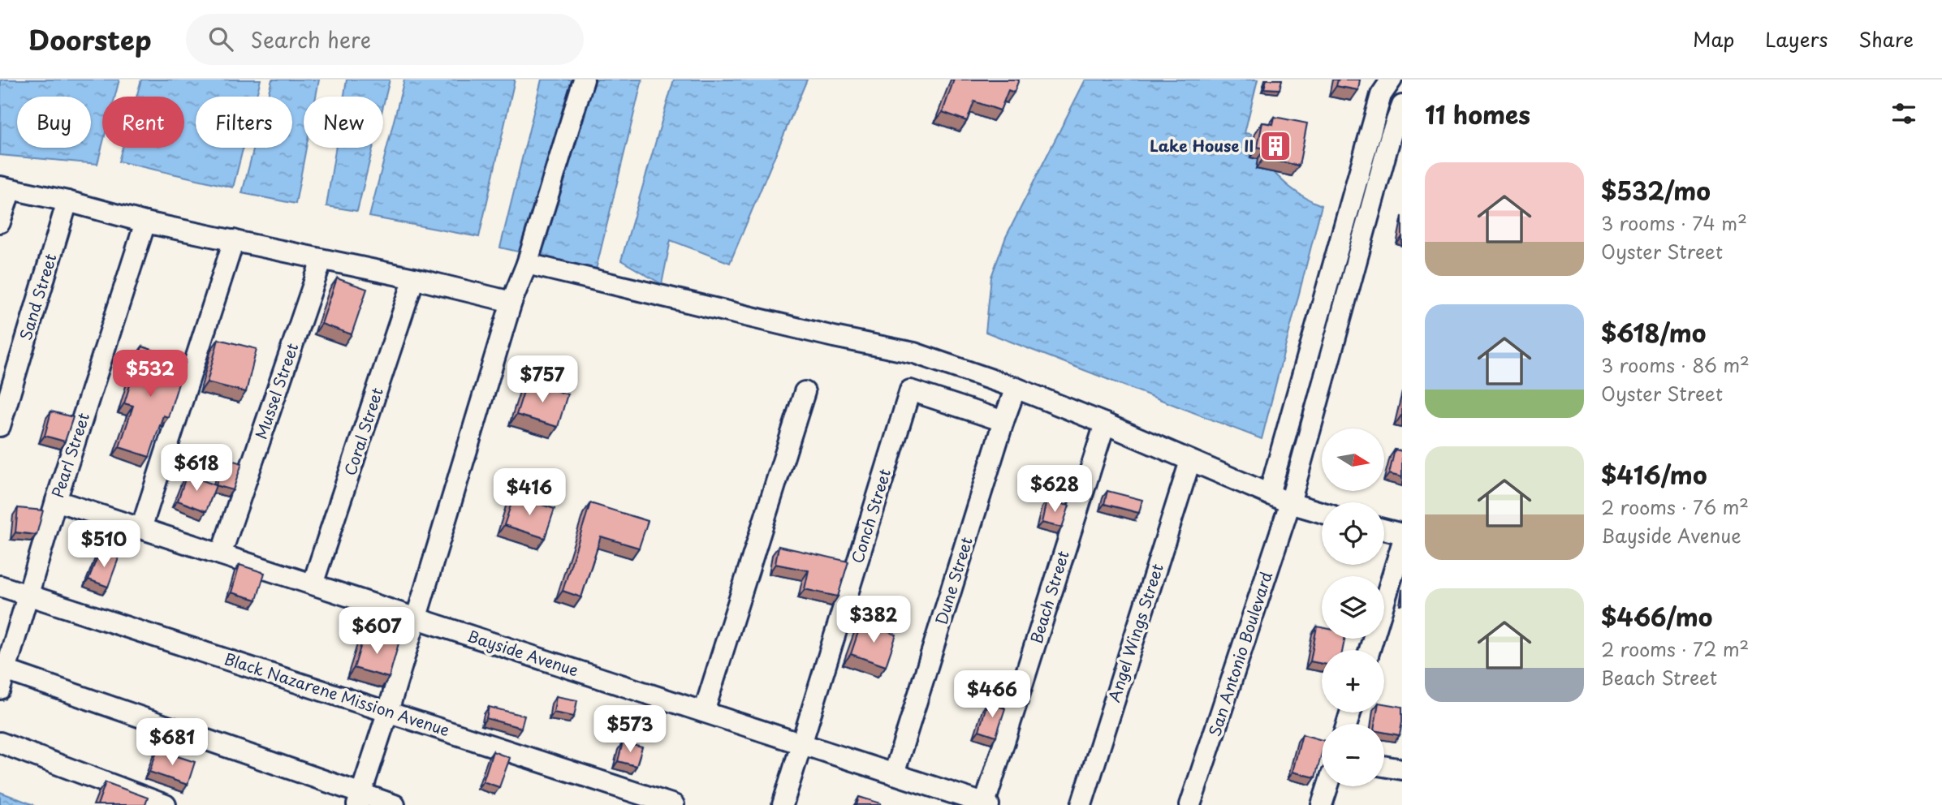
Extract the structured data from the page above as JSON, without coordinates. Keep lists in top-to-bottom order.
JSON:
{
  "streets": {
    "street": [
      "Sand Street",
      "Mussel Street",
      "Coral Street",
      "Pearl Street",
      "Conch Street",
      "Dune Street",
      "Beach Street",
      "Angel Wings Street",
      "Bayside Avenue",
      "San Antonio Boulevard",
      "Black Nazarene Mission Avenue"
    ]
  },
  "crossings": [
    ["Mussel Street", "Bayside Avenue"],
    ["Coral Street", "Bayside Avenue"],
    ["Pearl Street", "Bayside Avenue"],
    ["Pearl Street", "Black Nazarene Mission Avenue"],
    ["Conch Street", "Dune Street"],
    ["Conch Street", "Bayside Avenue"],
    ["Dune Street", "Bayside Avenue"],
    ["Beach Street", "Bayside Avenue"]
  ],
  "places": {
    "building": ["Lake House II"]
  },
  "north": "right",
  "page": {
    "header": "Doorstep",
    "search": "Search here",
    "nav": ["Map", "Layers", "Share"],
    "heading": "11 homes",
    "chip": [
      "Buy",
      "Rent",
      "Filters",
      "New"
    ],
    "list": [
      {
        "name": "$532/mo",
        "note": "3 rooms · 74 m² · Oyster Street"
      },
      {
        "name": "$618/mo",
        "note": "3 rooms · 86 m² · Oyster Street"
      },
      {
        "name": "$416/mo",
        "note": "2 rooms · 76 m² · Bayside Avenue"
      },
      {
        "name": "$466/mo",
        "note": "2 rooms · 72 m² · Beach Street"
      }
    ],
    "price": [
      "$532",
      "$757",
      "$618",
      "$628",
      "$416",
      "$510",
      "$382",
      "$607",
      "$466",
      "$573",
      "$681"
    ],
    "map_buttons": ["+", "−"]
  }
}
